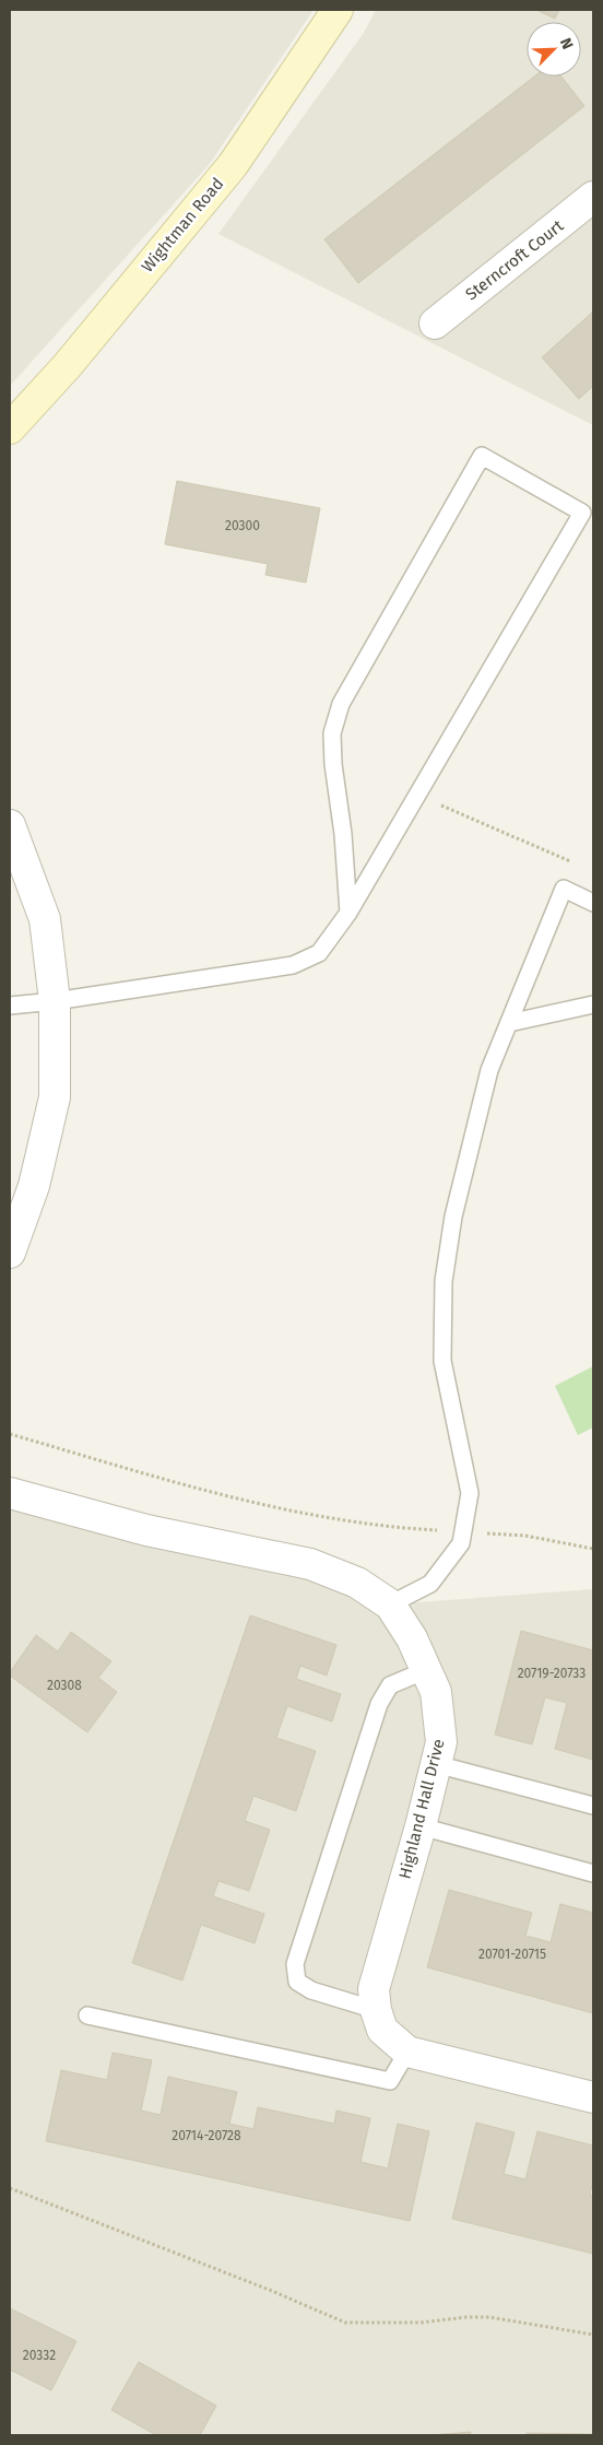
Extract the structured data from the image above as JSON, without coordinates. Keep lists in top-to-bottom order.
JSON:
{
  "streets": {
    "main road": ["Wightman Road"],
    "street": ["Sterncroft Court", "Highland Hall Drive"]
  },
  "house_numbers": [
    "20300",
    "20719-20733",
    "20308",
    "20701-20715",
    "20714-20728",
    "20332"
  ],
  "north": "top right"
}
